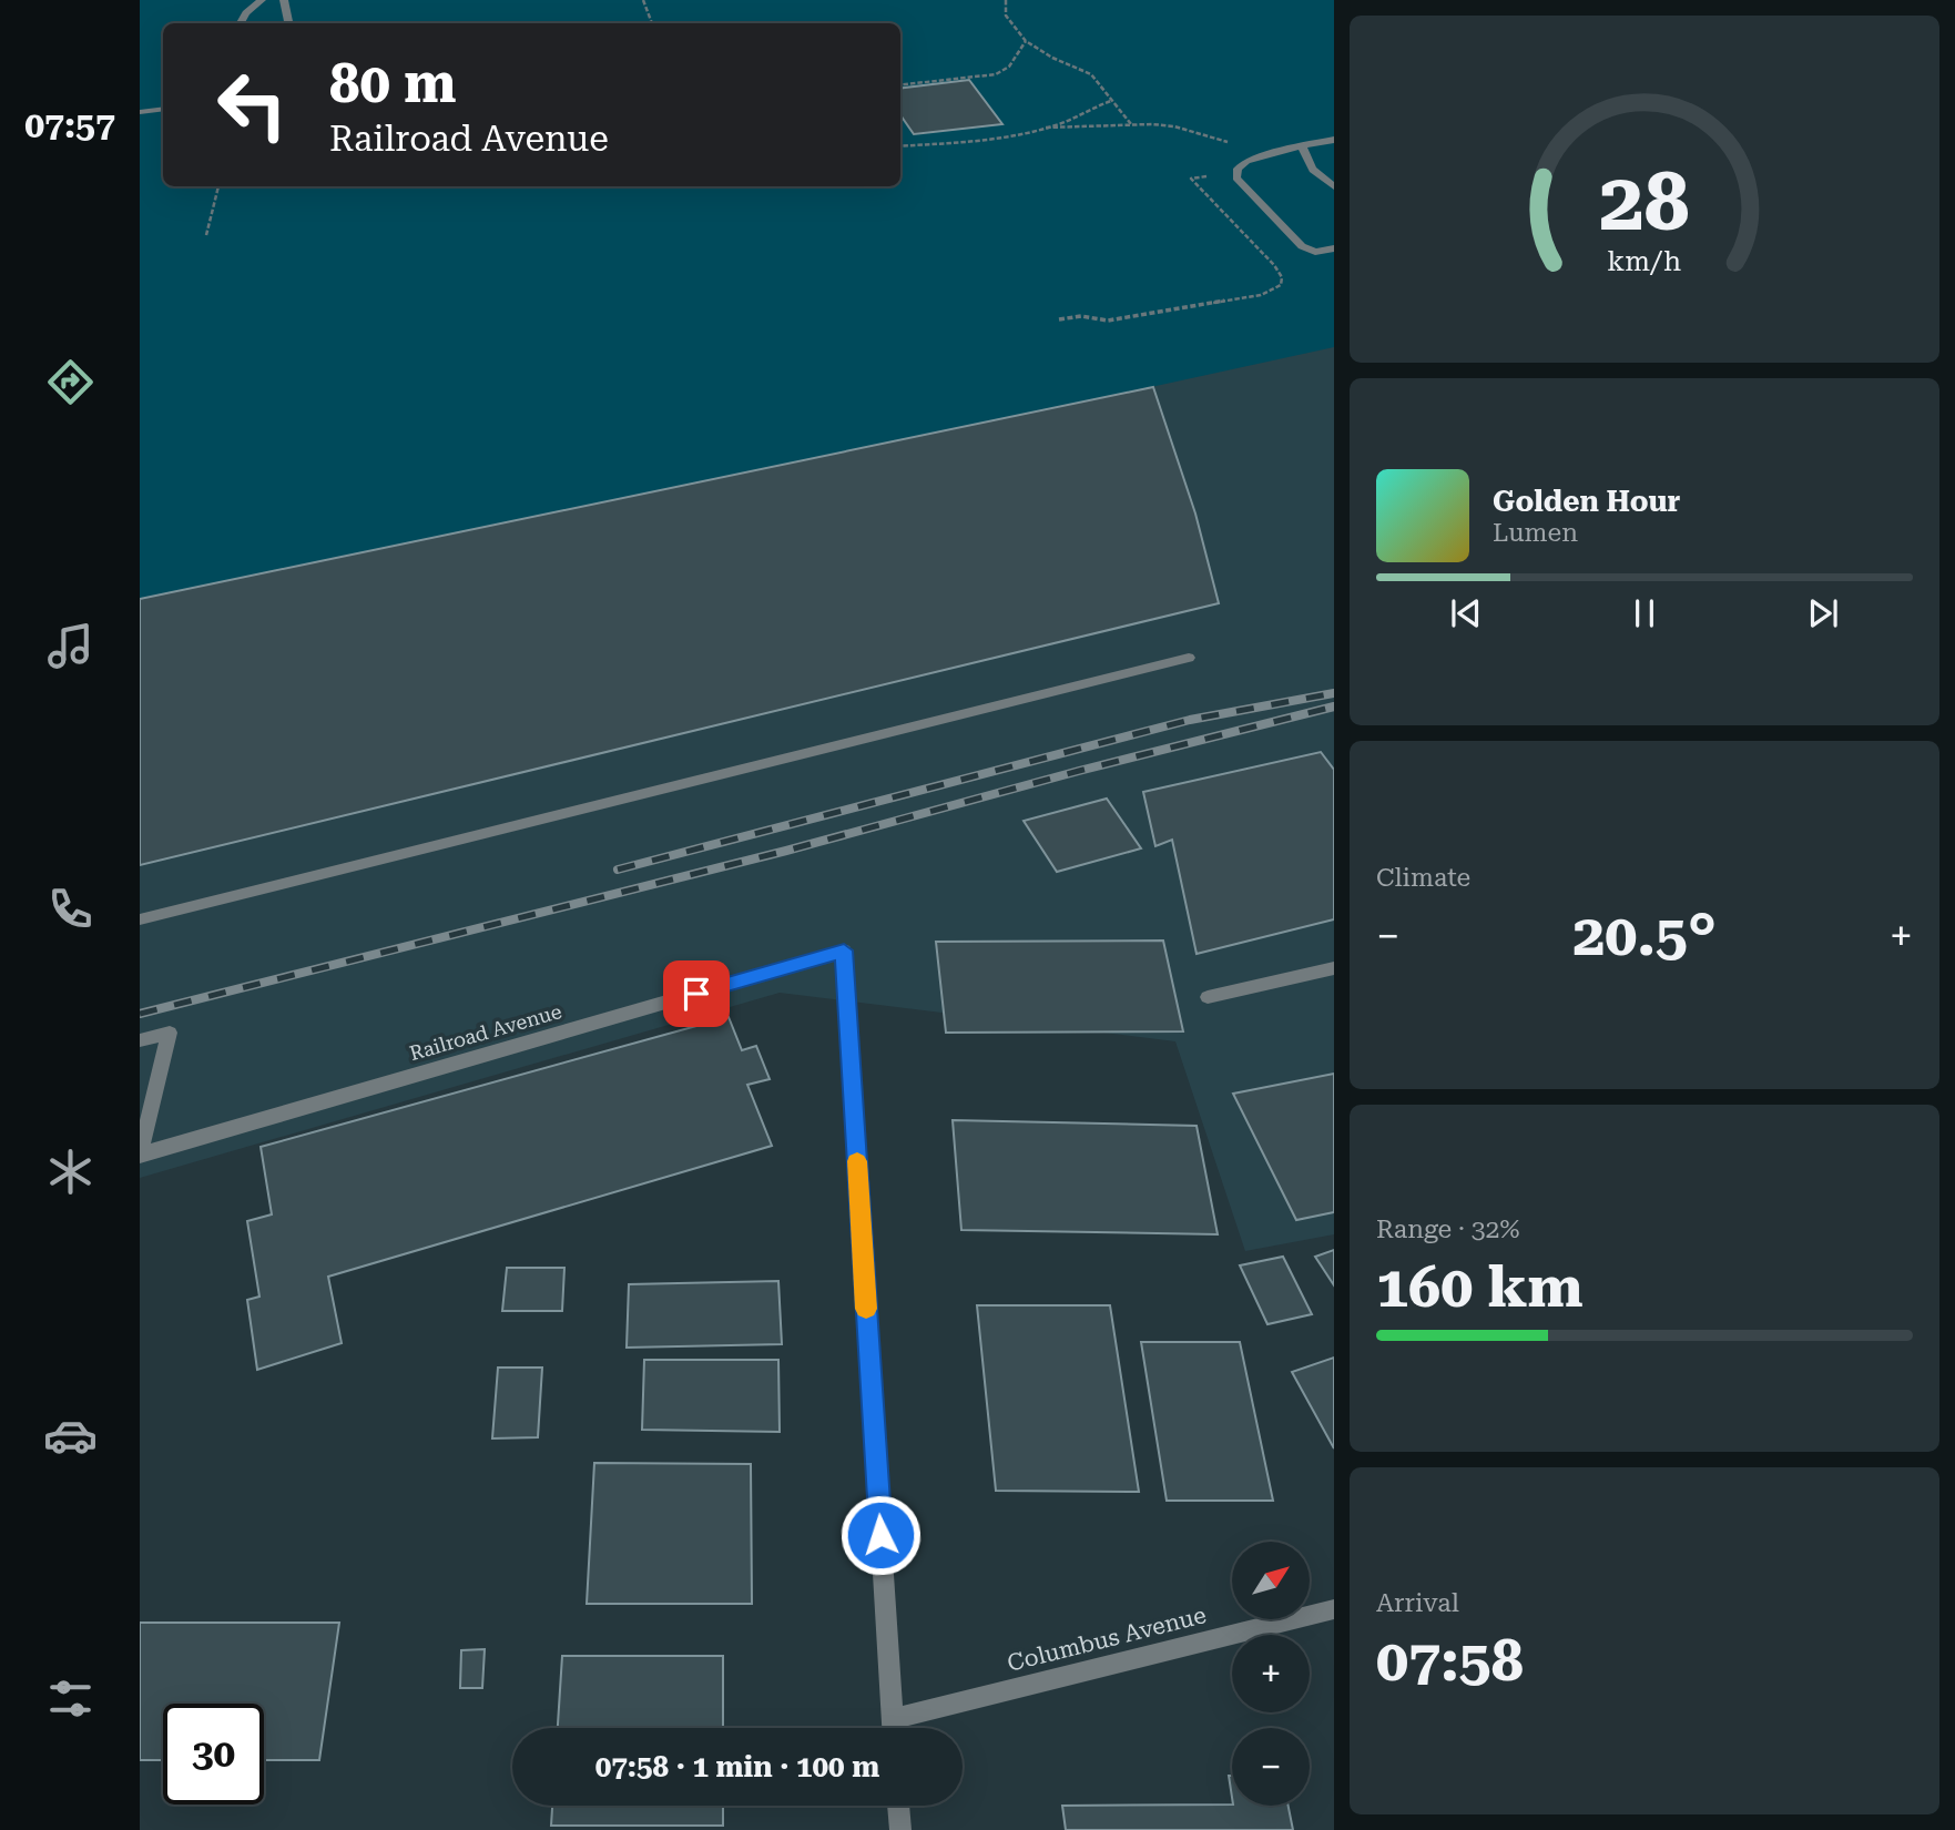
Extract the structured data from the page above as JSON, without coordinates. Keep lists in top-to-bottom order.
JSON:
{
  "streets": {
    "street": ["Railroad Avenue", "Columbus Avenue"]
  },
  "crossings": [
    ["Railroad Avenue", "Columbus Avenue"]
  ],
  "north": "top right",
  "page": {
    "tabs": "07:57",
    "turn": ["80 m", "Railroad Avenue"],
    "song": ["Golden Hour", "Lumen"],
    "tile": [
      "Climate",
      ["Range · 32%", "160 km"],
      ["Arrival", "07:58"]
    ],
    "heat": ["−", "20.5°", "+"],
    "map_buttons": ["+", "−"],
    "limit": "30",
    "trip": "07:58 · 1 min · 100 m",
    "gauge": ["28", "km/h"]
  }
}
